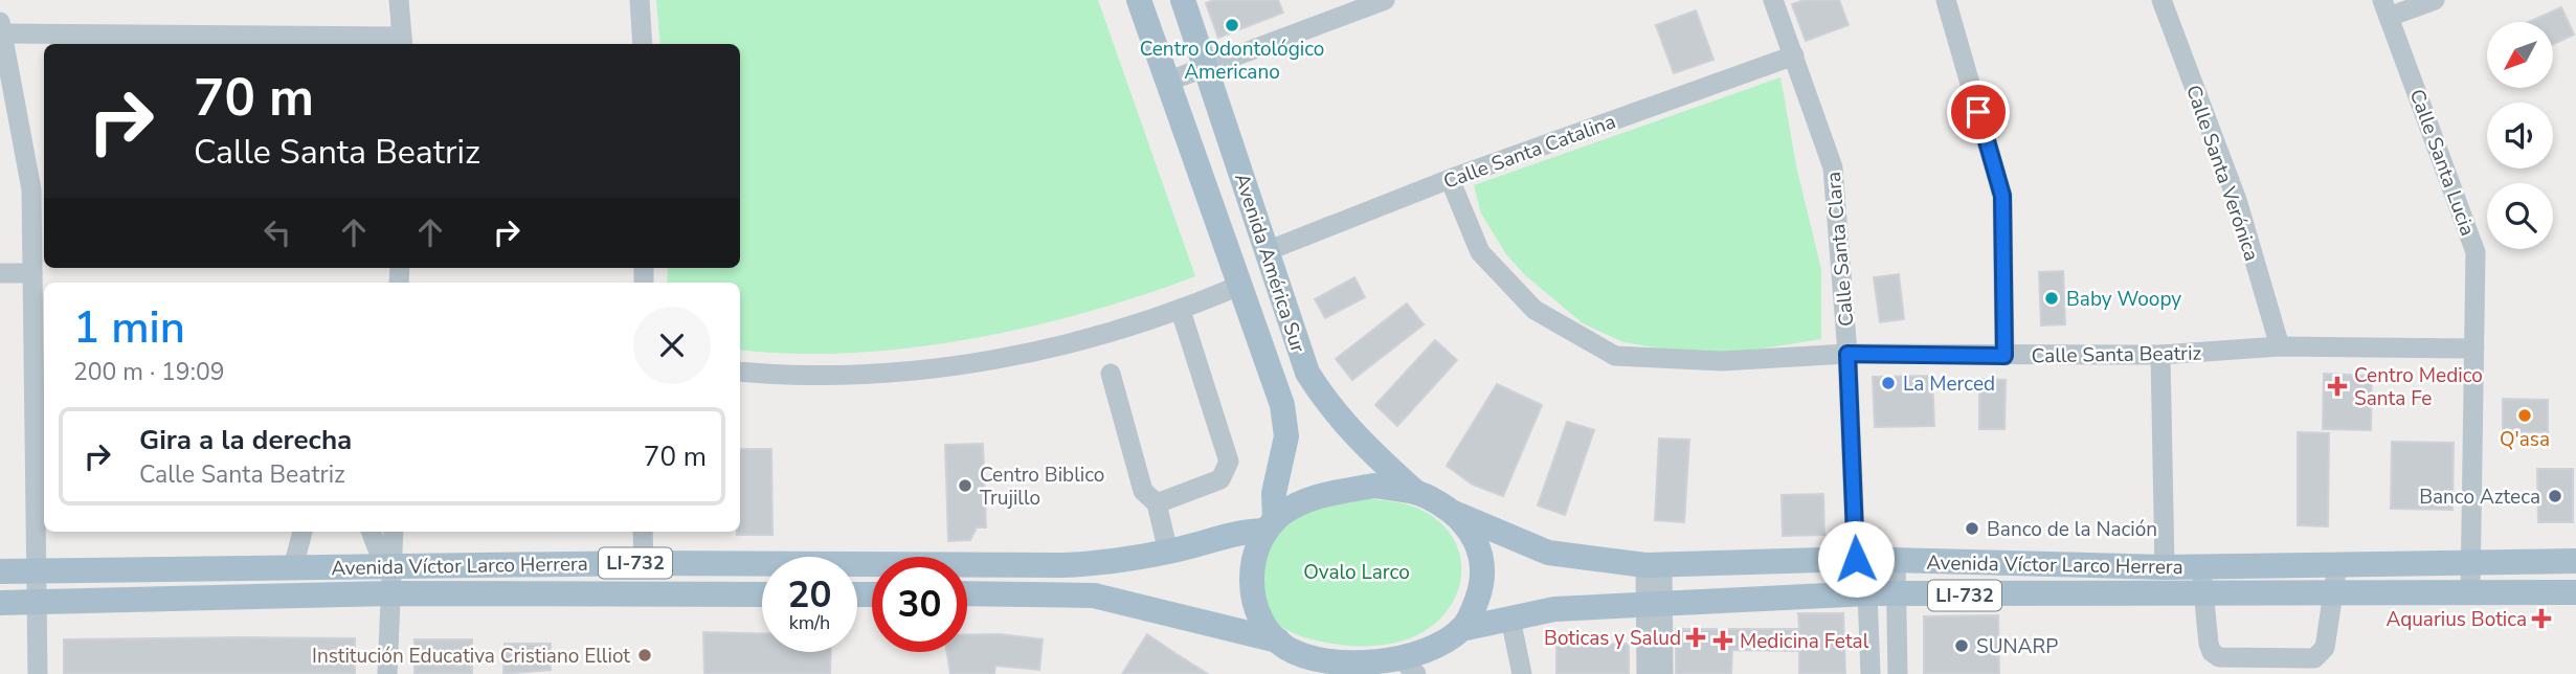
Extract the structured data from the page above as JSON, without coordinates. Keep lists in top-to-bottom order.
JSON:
{
  "streets": {
    "main road": ["Avenida América Sur", "LI-732", "Avenida Víctor Larco Herrera"],
    "street": [
      "Calle Santa Catalina",
      "Calle Santa Lucia",
      "Calle Santa Verónica",
      "Calle Santa Clara",
      "Calle Santa Beatriz"
    ]
  },
  "crossings": [
    ["Calle Santa Catalina", "Calle Santa Clara"],
    ["Calle Santa Catalina", "Avenida América Sur"],
    ["Calle Santa Catalina", "Calle Santa Beatriz"],
    ["Calle Santa Lucia", "Calle Santa Beatriz"],
    ["Calle Santa Lucia", "Avenida Víctor Larco Herrera"],
    ["Calle Santa Verónica", "Calle Santa Beatriz"],
    ["Calle Santa Clara", "Calle Santa Beatriz"],
    ["Calle Santa Clara", "Avenida Víctor Larco Herrera"],
    ["Avenida América Sur", "Avenida Víctor Larco Herrera"]
  ],
  "parks": ["Ovalo Larco"],
  "places": {
    "other": [
      "Centro Odontológico Americano",
      "Baby Woopy",
      "La Merced",
      "Q'asa",
      "Centro Biblico Trujillo",
      "Banco Azteca",
      "Banco de la Nación",
      "SUNARP",
      "Institución Educativa Cristiano Elliot"
    ],
    "health": [
      "Centro Medico Santa Fe",
      "Aquarius Botica",
      "Boticas y Salud",
      "Medicina Fetal"
    ]
  },
  "north": "bottom left",
  "page": {
    "turn": ["70 m", "Calle Santa Beatriz"],
    "heading": ["1 min", "200 m · 19:09"],
    "list": [
      {
        "name": "Gira a la derecha",
        "note": "Calle Santa Beatriz",
        "value": "70 m"
      }
    ],
    "speed": "20 km/h",
    "limit": "30"
  }
}
